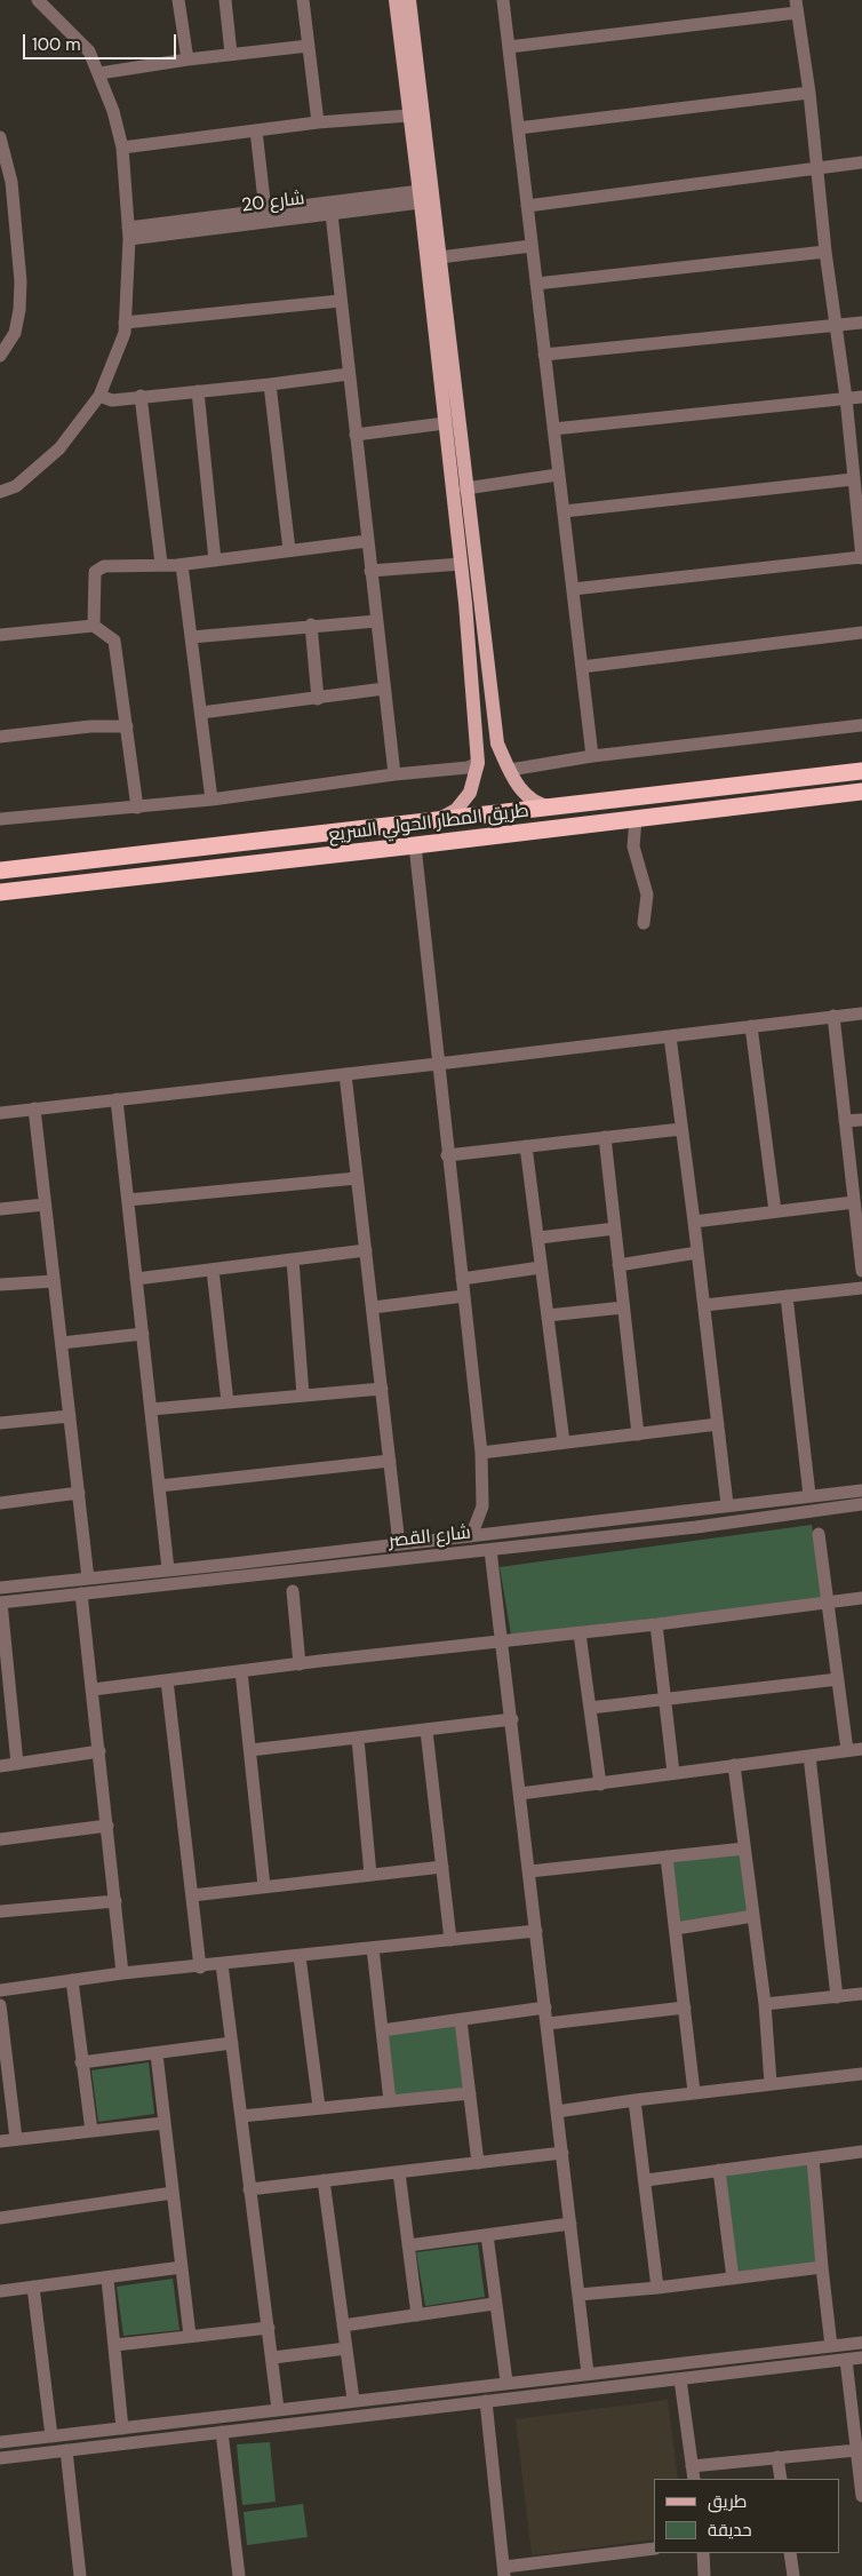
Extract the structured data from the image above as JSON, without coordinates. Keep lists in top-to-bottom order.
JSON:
{
  "streets": {
    "highway": ["طريق المطار الحولي السريع"],
    "street": ["شارع 20", "شارع القصر"]
  },
  "legend": ["طريق", "حديقة"],
  "scale_bar": "100 m"
}
